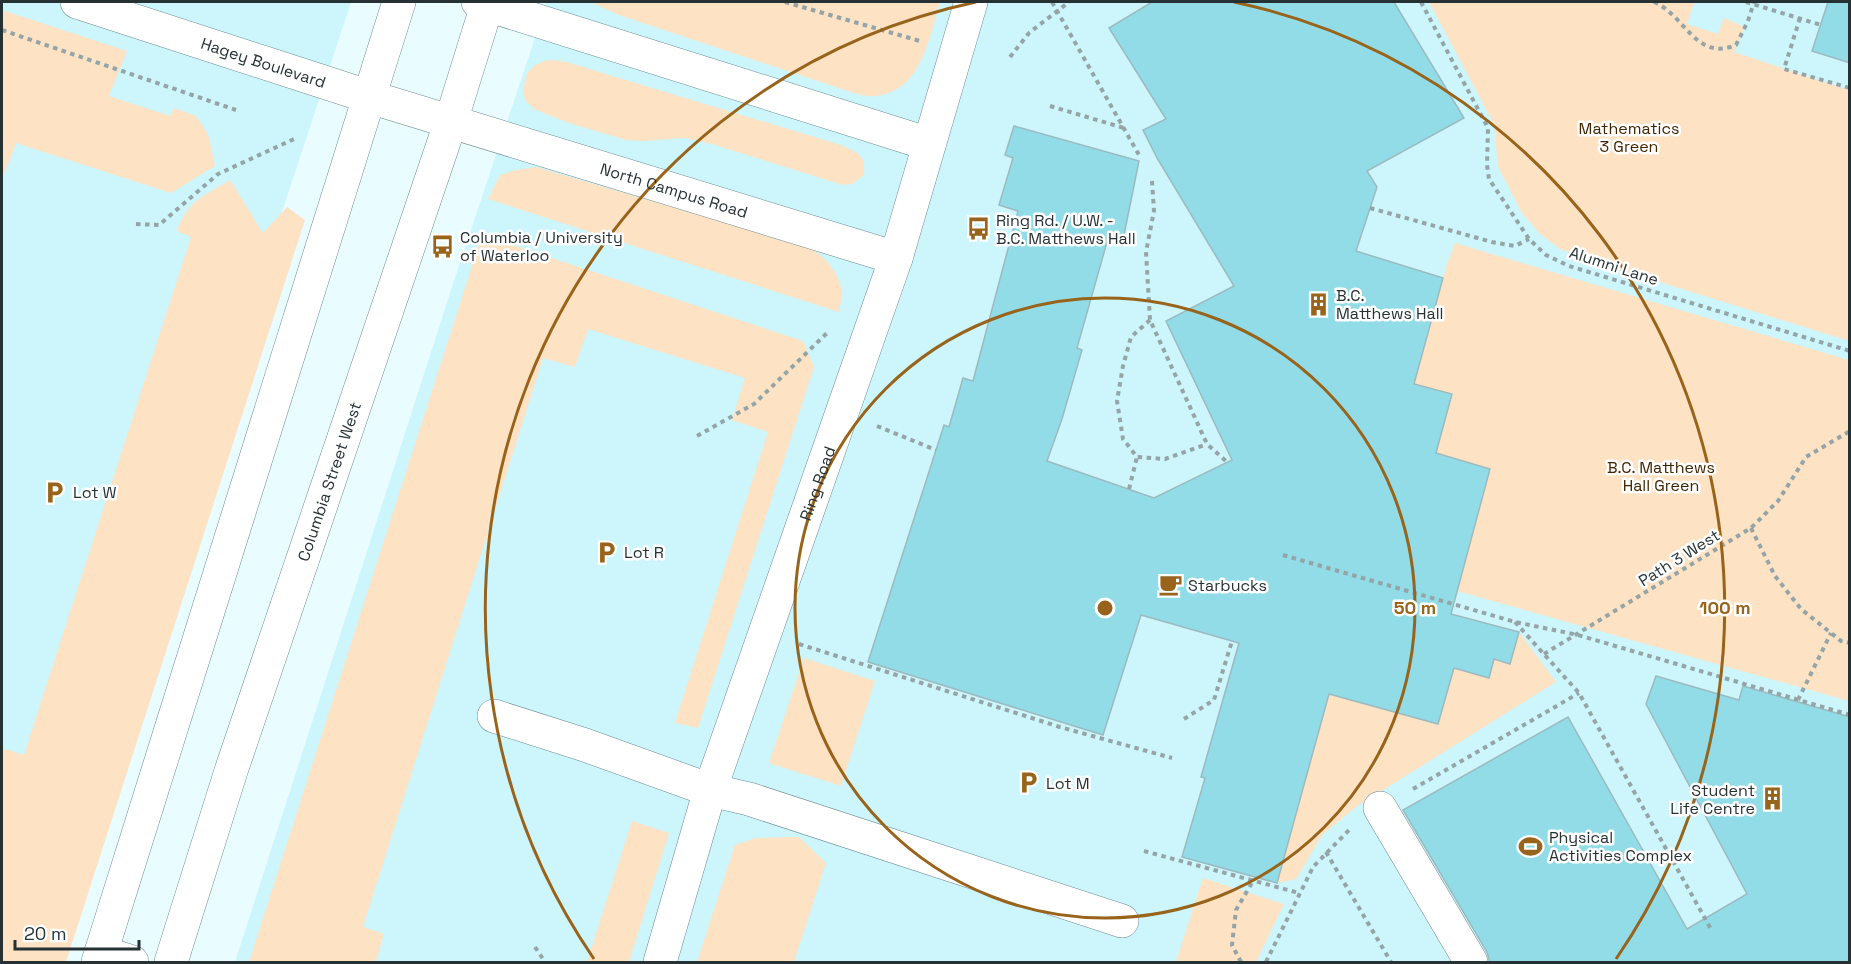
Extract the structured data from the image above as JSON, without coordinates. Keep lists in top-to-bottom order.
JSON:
{
  "streets": {
    "street": [
      "Hagey Boulevard",
      "North Campus Road",
      "Columbia Street West",
      "Ring Road"
    ],
    "path": ["Alumni Lane", "Path 3 West"]
  },
  "crossings": [
    ["Hagey Boulevard", "North Campus Road"],
    ["Hagey Boulevard", "Columbia Street West"],
    ["North Campus Road", "Columbia Street West"],
    ["North Campus Road", "Ring Road"]
  ],
  "parks": ["Mathematics 3 Green", "B.C. Matthews Hall Green"],
  "places": {
    "bus stop": ["Ring Rd. / U.W. - B.C. Matthews Hall", "Columbia / University of Waterloo"],
    "building": ["B.C. Matthews Hall", "Student Life Centre"],
    "parking": ["Lot W", "Lot R", "Lot M"],
    "cafe": ["Starbucks"],
    "sports": ["Physical Activities Complex"]
  },
  "scale_bar": "20 m",
  "rings": ["50 m", "100 m"]
}
